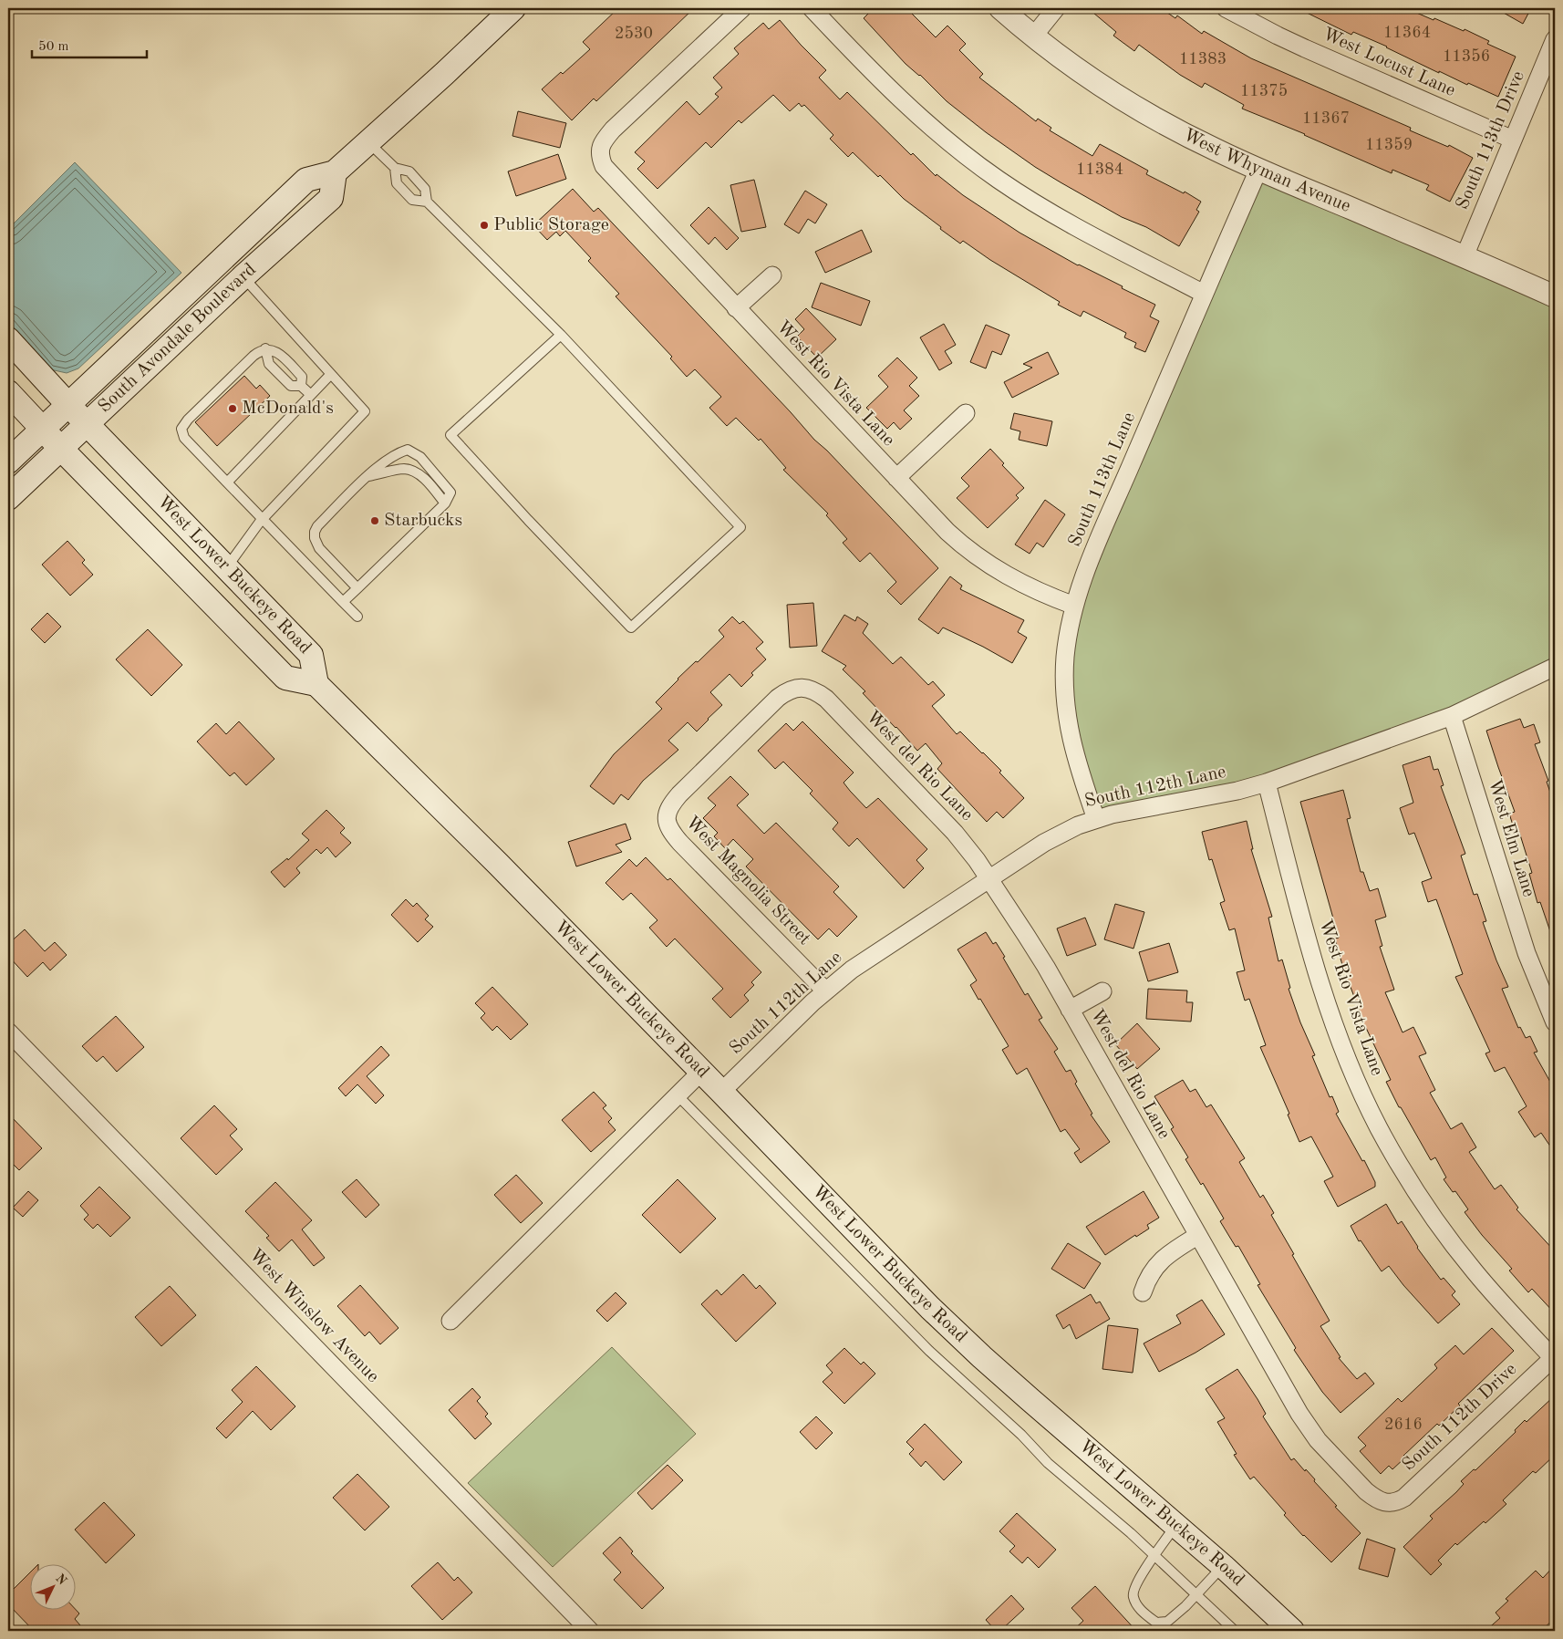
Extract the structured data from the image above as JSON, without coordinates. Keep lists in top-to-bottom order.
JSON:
{
  "streets": {
    "main road": ["South Avondale Boulevard", "West Lower Buckeye Road"],
    "street": [
      "West Locust Lane",
      "South 113th Drive",
      "West Whyman Avenue",
      "West Rio Vista Lane",
      "South 113th Lane",
      "West del Rio Lane",
      "South 112th Lane",
      "West Elm Lane",
      "West Magnolia Street",
      "West Winslow Avenue",
      "South 112th Drive"
    ]
  },
  "crossings": [
    ["West Locust Lane", "South 113th Drive"],
    ["South 113th Drive", "West Whyman Avenue"],
    ["West Whyman Avenue", "South 113th Lane"],
    ["South Avondale Boulevard", "West Lower Buckeye Road"],
    ["West Rio Vista Lane", "South 113th Lane"],
    ["West Rio Vista Lane", "South 112th Lane"],
    ["West Rio Vista Lane", "South 112th Drive"],
    ["South 113th Lane", "South 112th Lane"],
    ["West Lower Buckeye Road", "South 112th Lane"],
    ["West del Rio Lane", "South 112th Lane"],
    ["West del Rio Lane", "West Magnolia Street"],
    ["West del Rio Lane", "South 112th Drive"],
    ["South 112th Lane", "West Elm Lane"],
    ["South 112th Lane", "West Magnolia Street"]
  ],
  "places": ["Public Storage", "McDonald's", "Starbucks"],
  "house_numbers": [
    "11364",
    "2530",
    "11356",
    "11383",
    "11375",
    "11367",
    "11359",
    "11384",
    "2616"
  ],
  "scale_bar": "50 m",
  "north": "top right"
}
